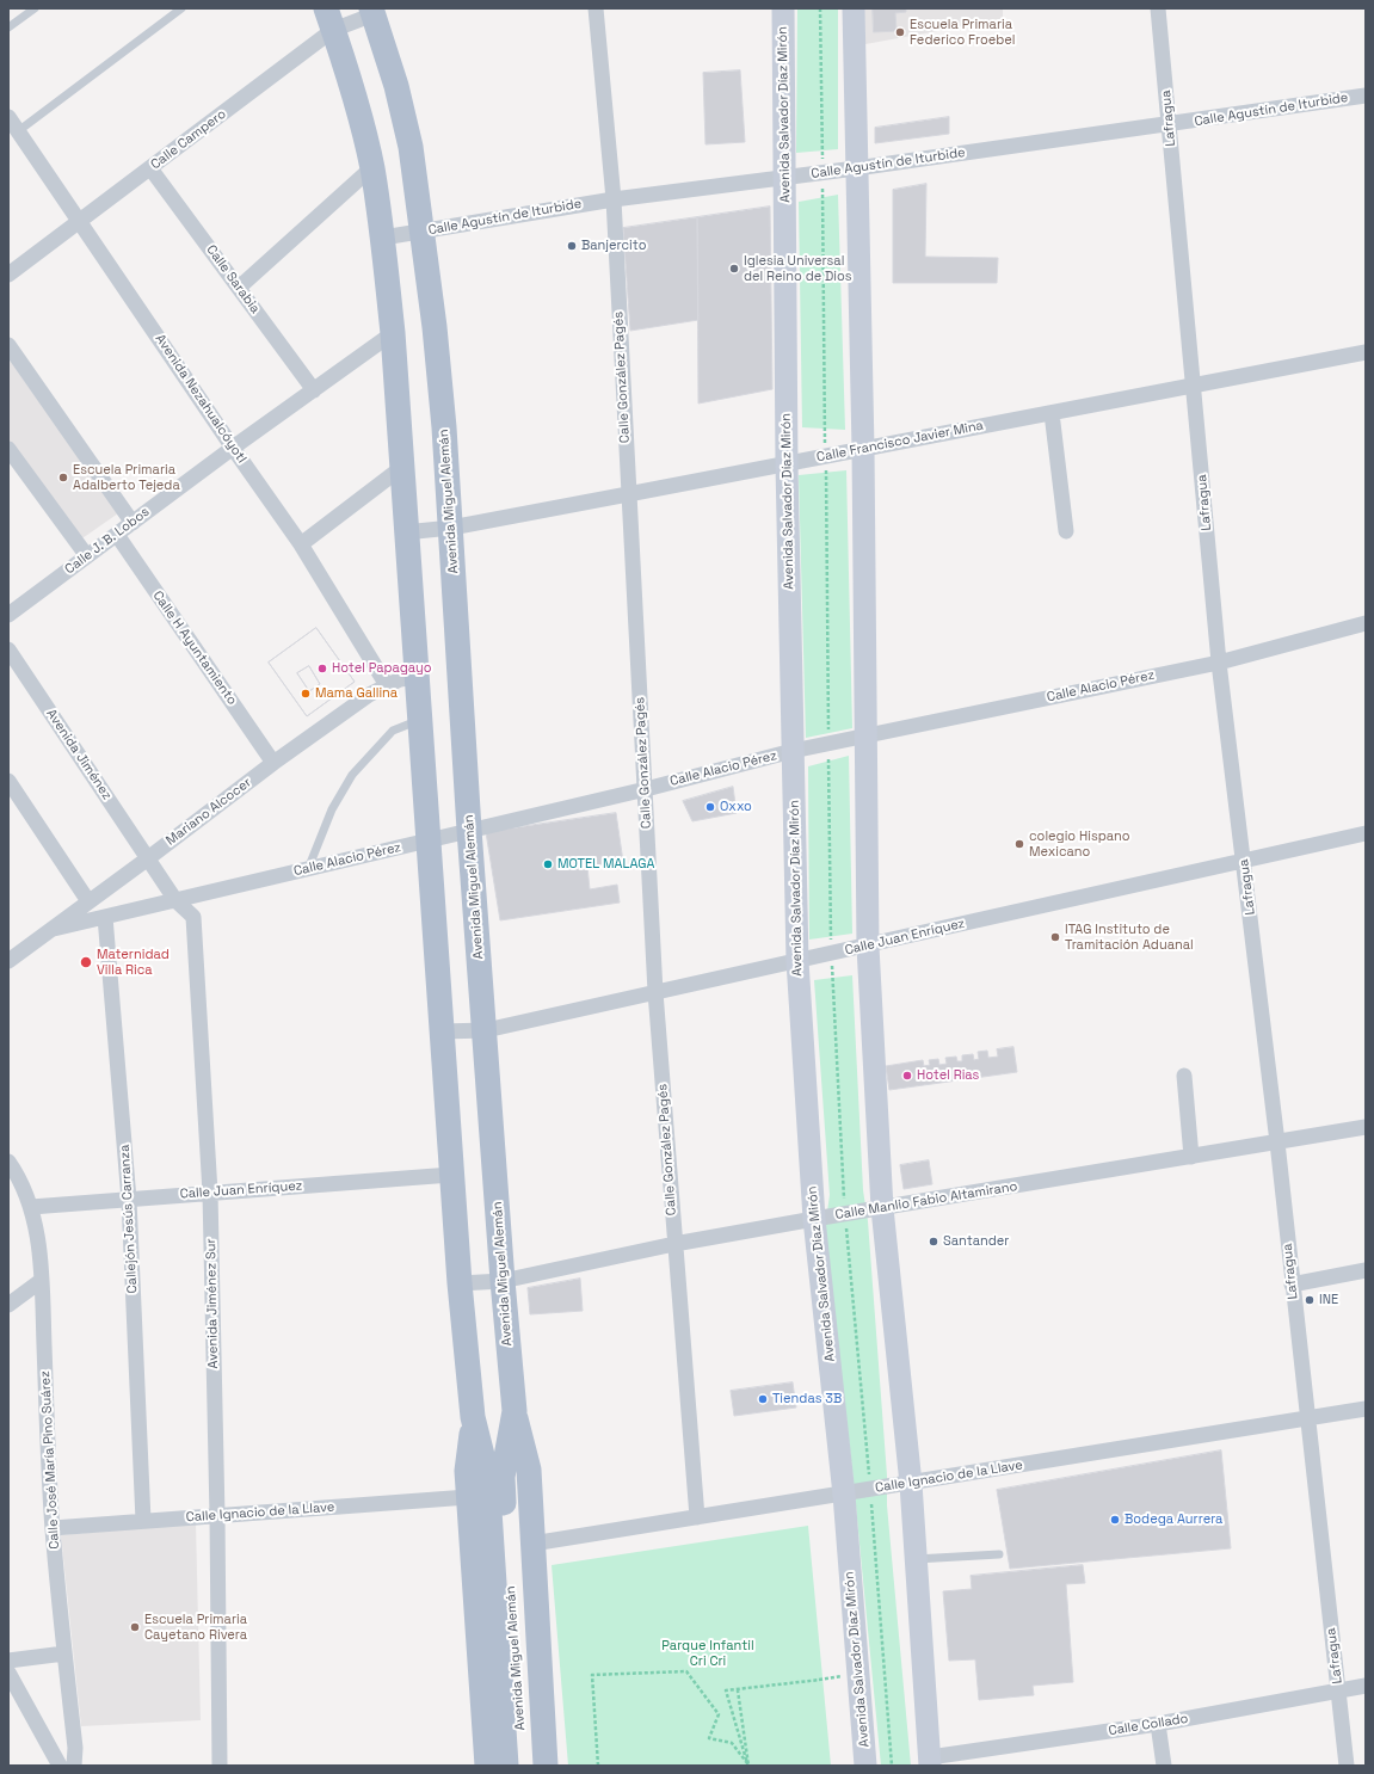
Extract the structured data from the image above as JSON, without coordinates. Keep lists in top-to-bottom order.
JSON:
{
  "streets": {
    "main road": ["Avenida Salvador Díaz Mirón", "Avenida Miguel Alemán"],
    "street": [
      "Calle Agustín de Iturbide",
      "Lafragua",
      "Calle Campero",
      "Calle Sarabia",
      "Calle González Pagés",
      "Avenida Nezahualcóyotl",
      "Calle Francisco Javier Mina",
      "Calle J. B. Lobos",
      "Calle H Ayuntamiento",
      "Calle Alacio Pérez",
      "Avenida Jiménez",
      "Mariano Alcocer",
      "Calle Juan Enríquez",
      "Calle Manlio Fabio Altamirano",
      "Callejón Jesús Carranza",
      "Avenida Jiménez Sur",
      "Calle José María Pino Suárez",
      "Calle Ignacio de la Llave",
      "Calle Collado"
    ]
  },
  "crossings": [
    ["Calle Agustín de Iturbide", "Avenida Salvador Díaz Mirón"],
    ["Calle Agustín de Iturbide", "Lafragua"],
    ["Calle Agustín de Iturbide", "Calle González Pagés"],
    ["Calle Agustín de Iturbide", "Avenida Miguel Alemán"],
    ["Avenida Salvador Díaz Mirón", "Calle Francisco Javier Mina"],
    ["Avenida Salvador Díaz Mirón", "Calle Alacio Pérez"],
    ["Avenida Salvador Díaz Mirón", "Calle Juan Enríquez"],
    ["Avenida Salvador Díaz Mirón", "Calle Manlio Fabio Altamirano"],
    ["Avenida Salvador Díaz Mirón", "Calle Ignacio de la Llave"],
    ["Lafragua", "Calle Francisco Javier Mina"],
    ["Lafragua", "Calle Alacio Pérez"],
    ["Lafragua", "Calle Juan Enríquez"],
    ["Lafragua", "Calle Manlio Fabio Altamirano"],
    ["Lafragua", "Calle Ignacio de la Llave"],
    ["Lafragua", "Calle Collado"],
    ["Calle Campero", "Calle Sarabia"],
    ["Calle Campero", "Avenida Nezahualcóyotl"],
    ["Calle Campero", "Avenida Miguel Alemán"],
    ["Calle Sarabia", "Calle J. B. Lobos"],
    ["Calle González Pagés", "Calle Francisco Javier Mina"],
    ["Calle González Pagés", "Calle Alacio Pérez"],
    ["Calle González Pagés", "Calle Juan Enríquez"],
    ["Calle González Pagés", "Calle Manlio Fabio Altamirano"],
    ["Calle González Pagés", "Calle Ignacio de la Llave"],
    ["Avenida Nezahualcóyotl", "Calle J. B. Lobos"],
    ["Avenida Nezahualcóyotl", "Mariano Alcocer"],
    ["Calle Francisco Javier Mina", "Avenida Miguel Alemán"],
    ["Avenida Miguel Alemán", "Calle J. B. Lobos"],
    ["Avenida Miguel Alemán", "Calle Alacio Pérez"],
    ["Avenida Miguel Alemán", "Mariano Alcocer"],
    ["Avenida Miguel Alemán", "Calle Juan Enríquez"],
    ["Avenida Miguel Alemán", "Calle Manlio Fabio Altamirano"],
    ["Calle J. B. Lobos", "Calle H Ayuntamiento"],
    ["Calle H Ayuntamiento", "Mariano Alcocer"],
    ["Calle Alacio Pérez", "Mariano Alcocer"],
    ["Calle Alacio Pérez", "Callejón Jesús Carranza"],
    ["Calle Alacio Pérez", "Avenida Jiménez Sur"],
    ["Avenida Jiménez", "Mariano Alcocer"],
    ["Avenida Jiménez", "Avenida Jiménez Sur"],
    ["Mariano Alcocer", "Avenida Jiménez Sur"],
    ["Calle Juan Enríquez", "Callejón Jesús Carranza"],
    ["Calle Juan Enríquez", "Avenida Jiménez Sur"],
    ["Calle Juan Enríquez", "Calle José María Pino Suárez"],
    ["Callejón Jesús Carranza", "Calle Ignacio de la Llave"],
    ["Avenida Jiménez Sur", "Calle Ignacio de la Llave"],
    ["Calle José María Pino Suárez", "Calle Ignacio de la Llave"]
  ],
  "parks": ["Parque Infantil Cri Cri"],
  "places": [
    "Escuela Primaria Federico Froebel",
    "Banjercito",
    "Iglesia Universal del Reino de Dios",
    "Escuela Primaria Adalberto Tejeda",
    "Hotel Papagayo",
    "Mama Gallina",
    "Oxxo",
    "colegio Hispano Mexicano",
    "MOTEL MALAGA",
    "ITAG Instituto de Tramitación Aduanal",
    "Maternidad Villa Rica",
    "Hotel Rias",
    "Santander",
    "INE",
    "Tiendas 3B",
    "Bodega Aurrera",
    "Escuela Primaria Cayetano Rivera"
  ]
}
